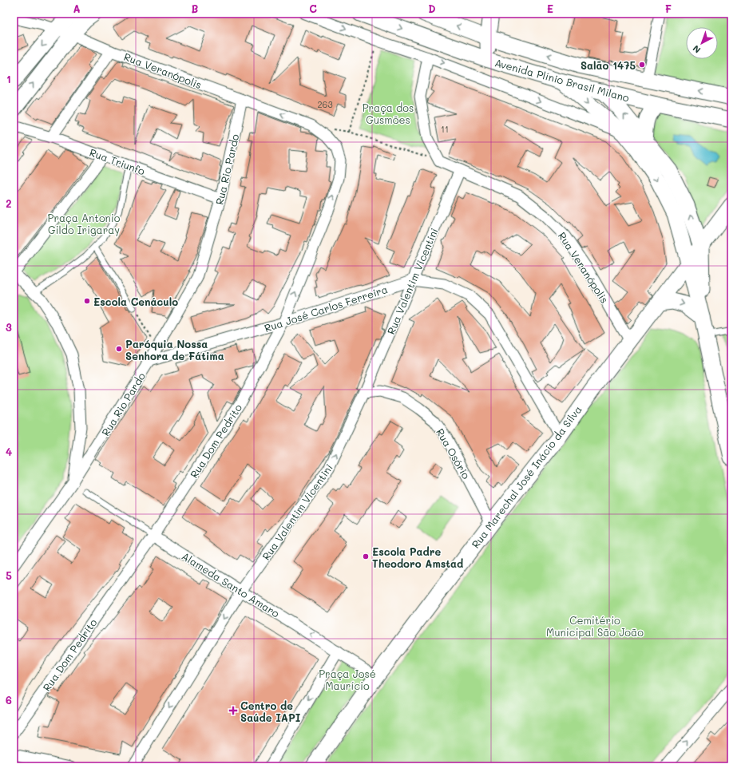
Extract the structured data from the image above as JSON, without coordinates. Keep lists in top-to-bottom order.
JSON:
{
  "streets": {
    "main road": ["Avenida Plínio Brasil Milano", "Rua Marechal José Inácio da Silva"],
    "street": [
      "Rua Veranópolis",
      "Rua Triunfo",
      "Rua Rio Pardo",
      "Rua Valentim Vicentini",
      "Rua José Carlos Ferreira",
      "Rua Dom Pedrito",
      "Rua Osório",
      "Alameda Santo Amaro"
    ]
  },
  "crossings": [
    ["Rua Veranópolis", "Rua Rio Pardo"],
    ["Rua Veranópolis", "Rua Valentim Vicentini"],
    ["Rua Veranópolis", "Rua Dom Pedrito"],
    ["Rua Veranópolis", "Rua Marechal José Inácio da Silva"],
    ["Rua Triunfo", "Rua Rio Pardo"],
    ["Rua Rio Pardo", "Rua José Carlos Ferreira"],
    ["Rua Valentim Vicentini", "Rua José Carlos Ferreira"],
    ["Rua Valentim Vicentini", "Rua Osório"],
    ["Rua Valentim Vicentini", "Alameda Santo Amaro"],
    ["Rua José Carlos Ferreira", "Rua Dom Pedrito"],
    ["Rua José Carlos Ferreira", "Rua Marechal José Inácio da Silva"],
    ["Rua Dom Pedrito", "Alameda Santo Amaro"],
    ["Rua Osório", "Rua Marechal José Inácio da Silva"],
    ["Rua Marechal José Inácio da Silva", "Alameda Santo Amaro"]
  ],
  "parks": [
    "Praça dos Gusmões",
    "Praça Antonio Gildo Irigaray",
    "Cemitério Municipal São João",
    "Praça José Maurício"
  ],
  "places": {
    "other": [
      "Salão 1475",
      "Escola Cenáculo",
      "Paróquia Nossa Senhora de Fátima",
      "Escola Padre Theodoro Amstad"
    ],
    "health": ["Centro de Saúde IAPI"]
  },
  "house_numbers": ["263", "11"],
  "north": "bottom left",
  "grid": {
    "columns": [
      "A",
      "B",
      "C",
      "D",
      "E",
      "F"
    ],
    "rows": [
      "1",
      "2",
      "3",
      "4",
      "5",
      "6"
    ]
  }
}
